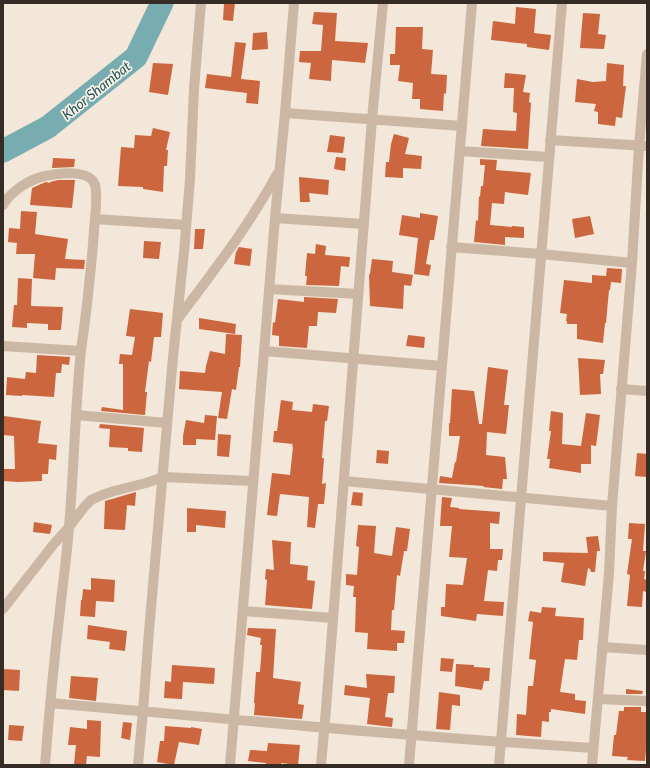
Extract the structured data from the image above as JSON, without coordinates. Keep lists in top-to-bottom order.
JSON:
{
  "water": ["Khor Shambat"]
}
